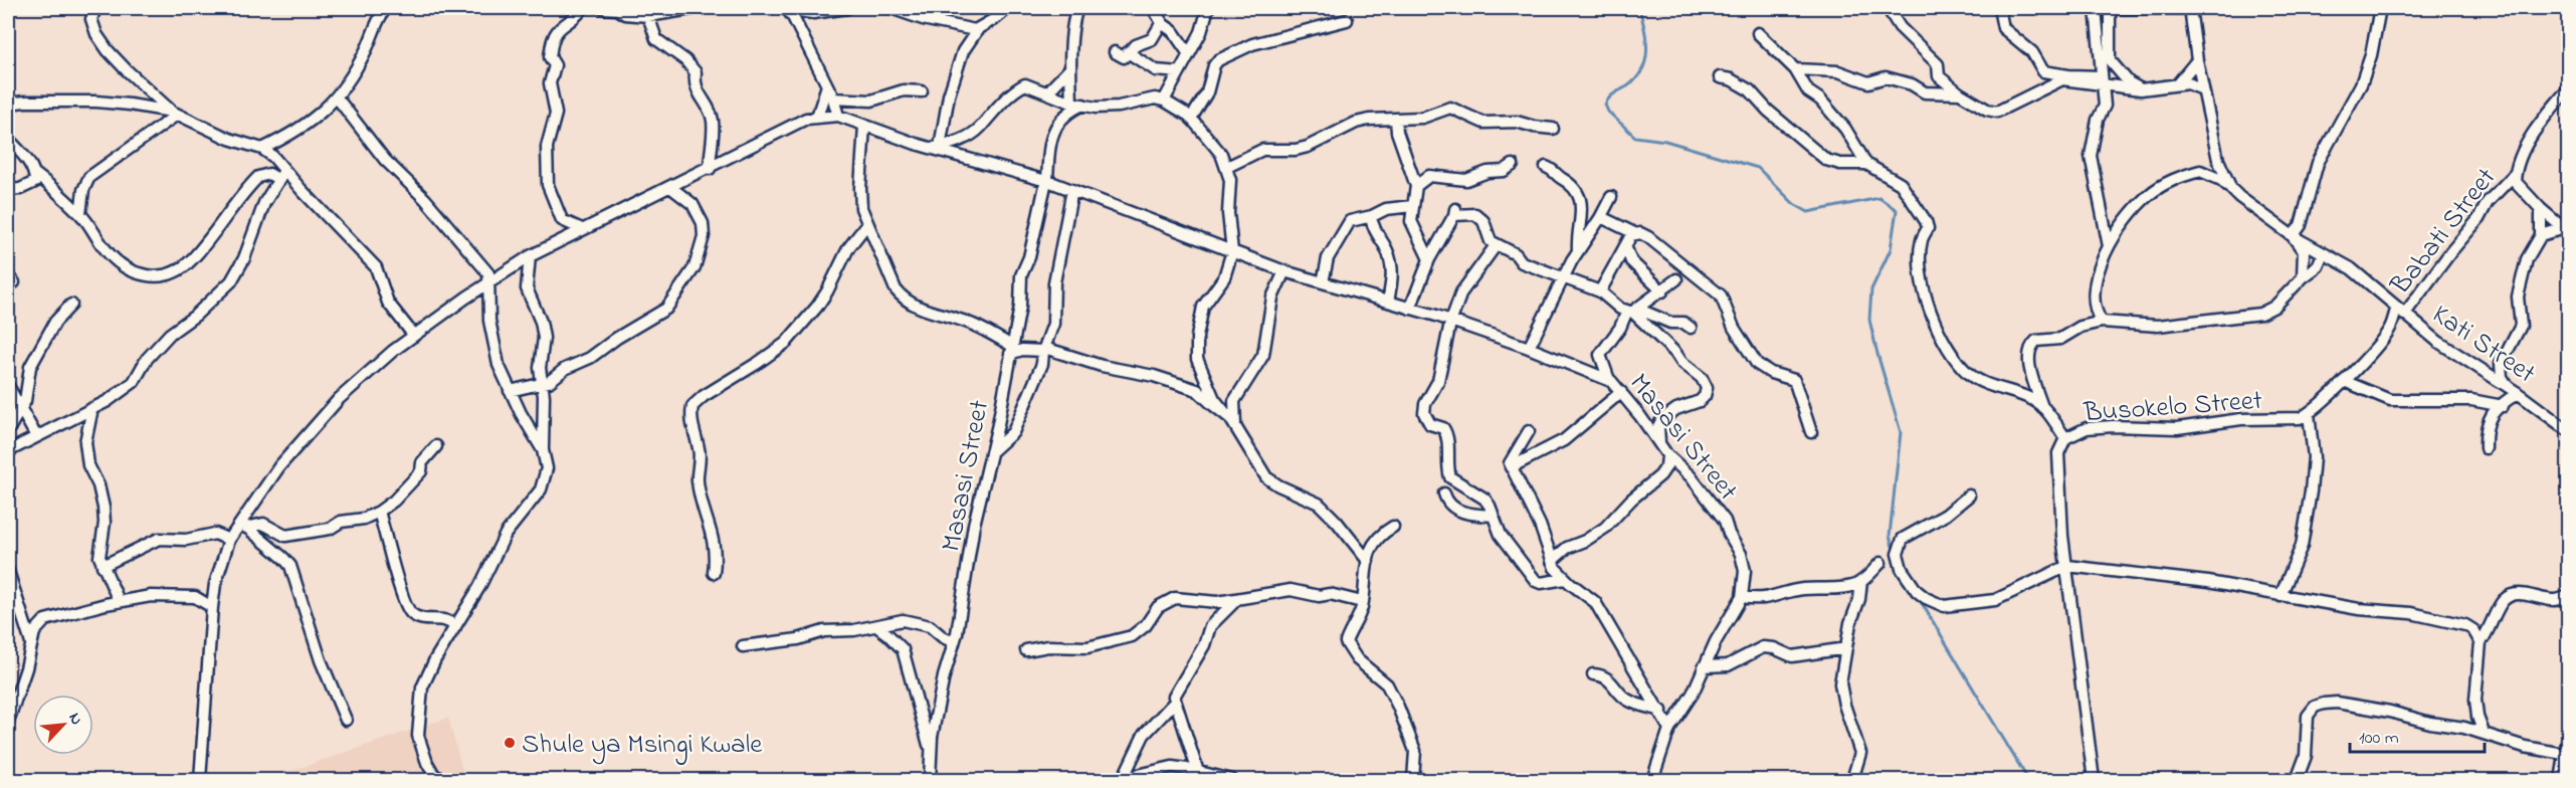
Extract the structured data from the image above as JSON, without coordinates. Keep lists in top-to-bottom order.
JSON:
{
  "streets": {
    "street": [
      "Babati Street",
      "Kati Street",
      "Busokelo Street",
      "Masasi Street"
    ]
  },
  "crossings": [
    ["Babati Street", "Kati Street"]
  ],
  "places": ["Shule ya Msingi Kwale"],
  "scale_bar": "100 m",
  "north": "top right"
}
